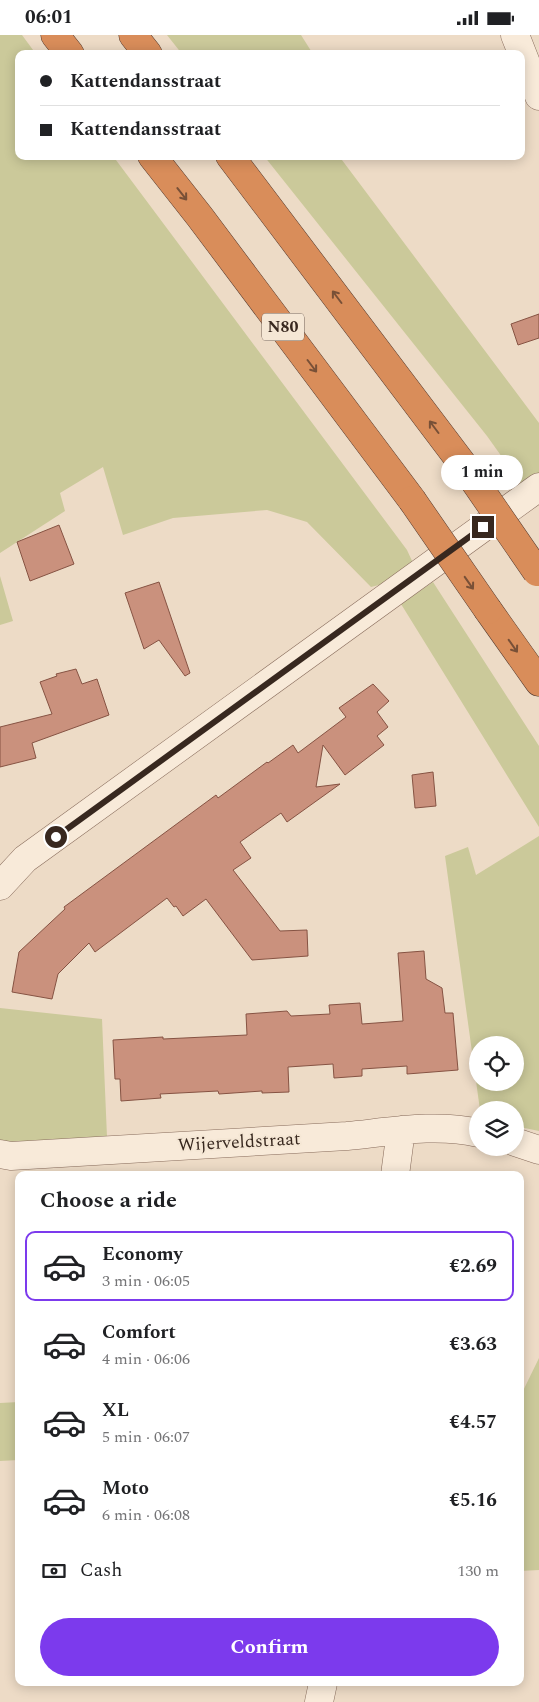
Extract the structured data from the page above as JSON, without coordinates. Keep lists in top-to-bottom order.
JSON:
{
  "streets": {
    "highway": ["N80"],
    "street": ["Wijerveldstraat"]
  },
  "page": {
    "status": "06:01",
    "banner": ["Kattendansstraat", "Kattendansstraat"],
    "bubble": "1 min",
    "heading": "Choose a ride",
    "list": [
      {
        "name": "Economy",
        "note": "3 min · 06:05",
        "value": "€2.69"
      },
      {
        "name": "Comfort",
        "note": "4 min · 06:06",
        "value": "€3.63"
      },
      {
        "name": "XL",
        "note": "5 min · 06:07",
        "value": "€4.57"
      },
      {
        "name": "Moto",
        "note": "6 min · 06:08",
        "value": "€5.16"
      }
    ],
    "pay": ["Cash", "130 m"],
    "buttons": "Confirm"
  }
}
